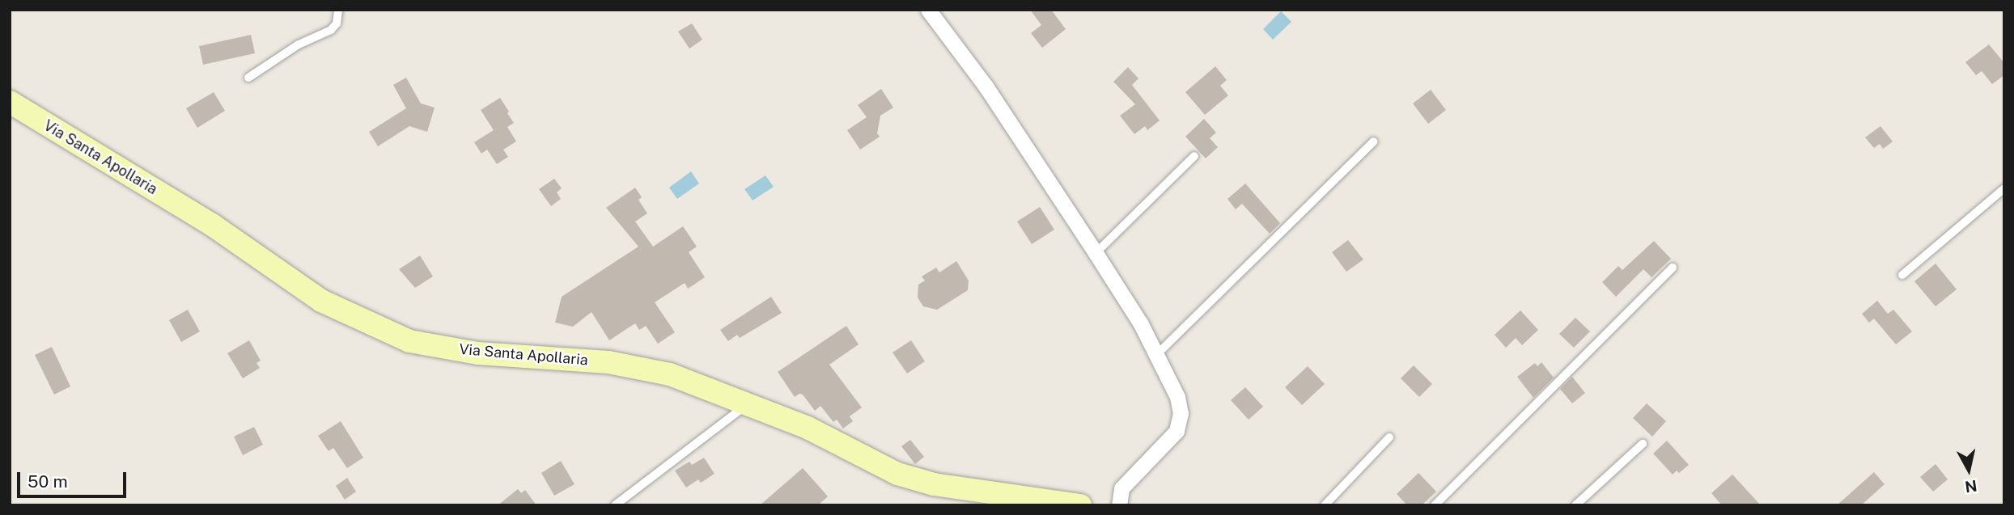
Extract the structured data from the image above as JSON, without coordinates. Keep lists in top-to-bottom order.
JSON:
{
  "streets": {
    "street": ["Via Santa Apollaria"]
  },
  "scale_bar": "50 m",
  "north": "bottom"
}
